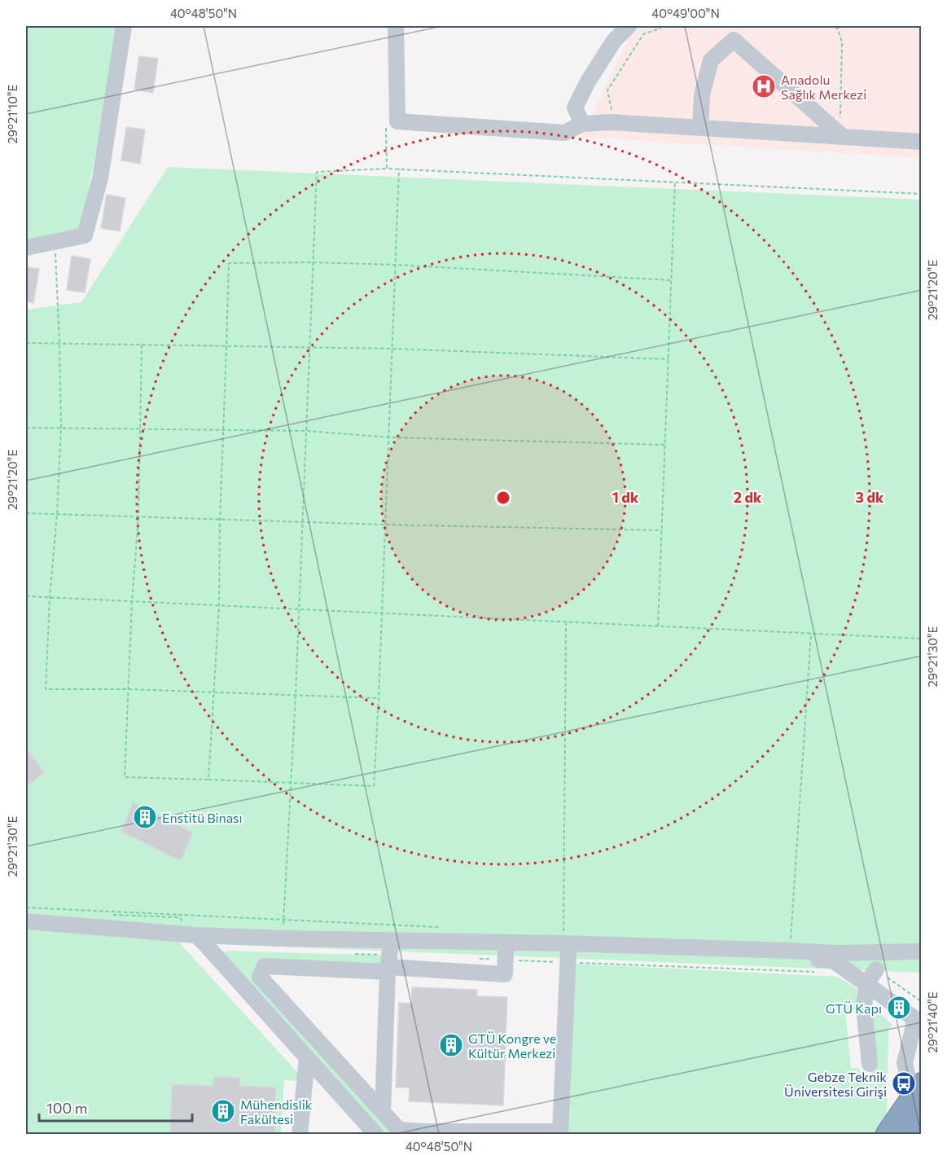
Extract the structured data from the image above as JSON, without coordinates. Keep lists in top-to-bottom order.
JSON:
{
  "places": {
    "hospital": ["Anadolu Sağlık Merkezi"],
    "building": [
      "Enstitü Binası",
      "GTÜ Kapı",
      "GTÜ Kongre ve Kültür Merkezi",
      "Mühendislik Fakültesi"
    ],
    "bus stop": ["Gebze Teknik Üniversitesi Girişi"]
  },
  "scale_bar": "100 m",
  "coordinates": [
    "40°48'50\"N",
    "40°49'00\"N",
    "29°21'10\"E",
    "29°21'20\"E",
    "29°21'30\"E",
    "29°21'40\"E"
  ],
  "rings": ["1 dk", "2 dk", "3 dk"]
}
